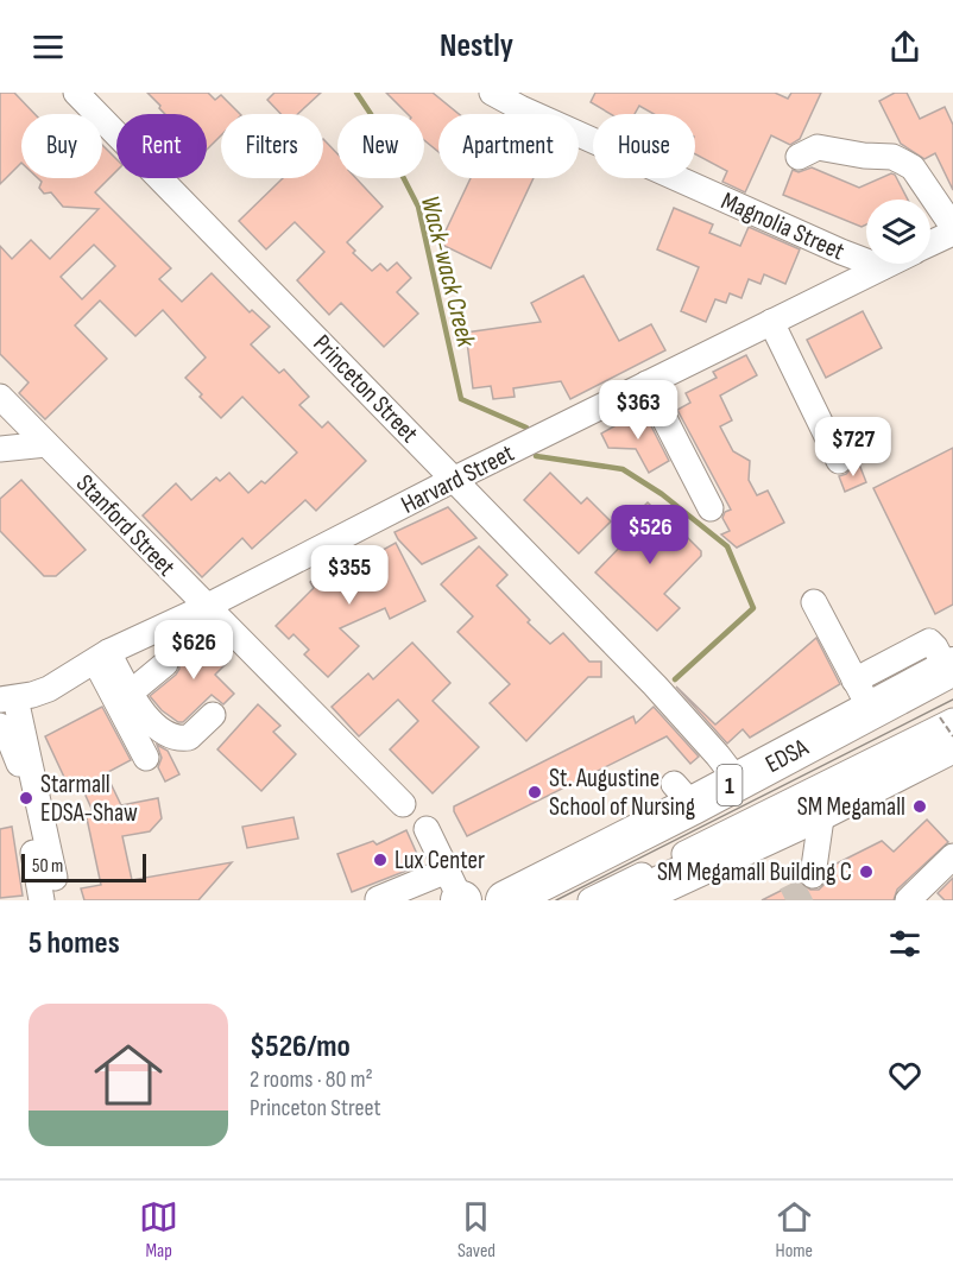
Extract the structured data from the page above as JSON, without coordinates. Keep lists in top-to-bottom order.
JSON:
{
  "streets": {
    "highway": ["EDSA", "1"],
    "street": [
      "Magnolia Street",
      "Princeton Street",
      "Harvard Street",
      "Stanford Street"
    ]
  },
  "crossings": [
    ["Magnolia Street", "Harvard Street"],
    ["Princeton Street", "Harvard Street"],
    ["Princeton Street", "EDSA"],
    ["Harvard Street", "Stanford Street"]
  ],
  "water": ["Wack-wack Creek"],
  "places": [
    "St. Augustine School of Nursing",
    "Starmall EDSA-Shaw",
    "SM Megamall",
    "Lux Center",
    "SM Megamall Building C"
  ],
  "scale_bar": "50 m",
  "page": {
    "header": "Nestly",
    "chip": [
      "Buy",
      "Rent",
      "Filters",
      "New",
      "Apartment",
      "House"
    ],
    "price": [
      "$363",
      "$727",
      "$526",
      "$355",
      "$626"
    ],
    "scale": "50 m",
    "heading": "5 homes",
    "list": [
      {
        "name": "$526/mo",
        "note": "2 rooms · 80 m² · Princeton Street"
      }
    ],
    "tabs": ["Map", "Saved", "Home"]
  }
}
